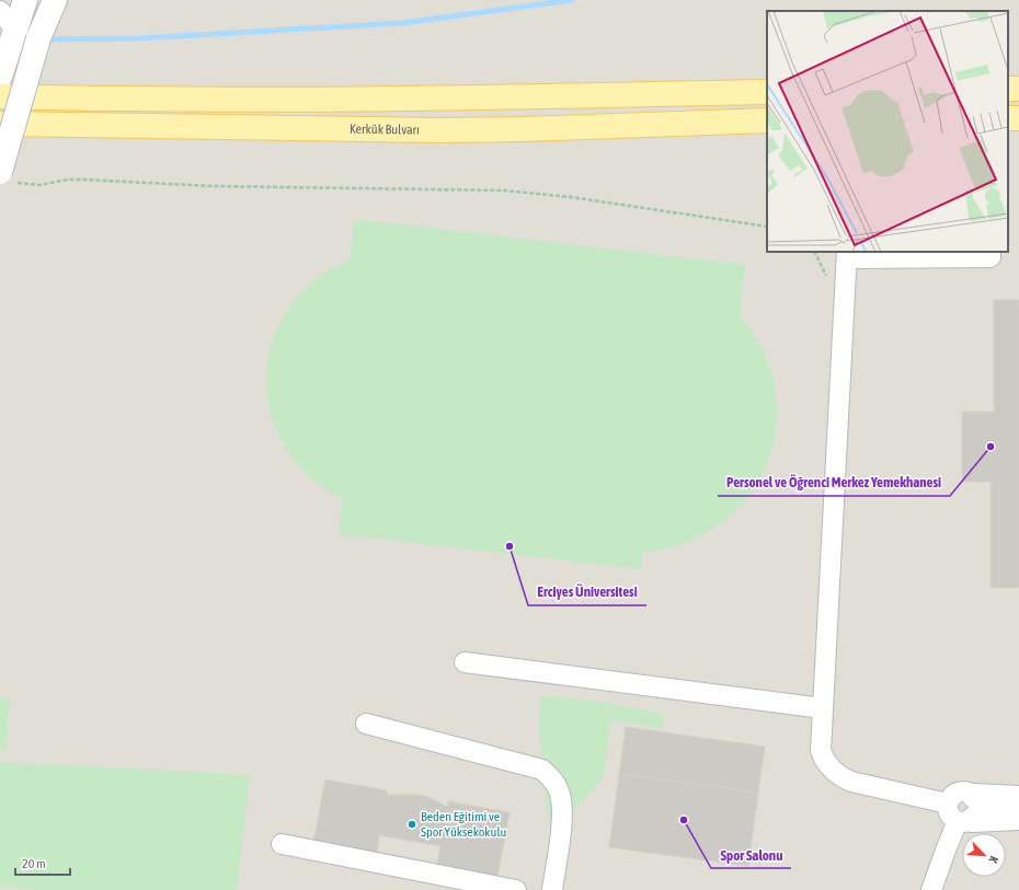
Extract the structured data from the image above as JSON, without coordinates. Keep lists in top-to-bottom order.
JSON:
{
  "streets": {
    "main road": ["Kerkük Bulvarı"]
  },
  "places": [
    "Personel ve Öğrenci Merkez Yemekhanesi",
    "Erciyes Üniversitesi",
    "Spor Salonu",
    "Beden Eğitimi ve Spor Yüksekokulu"
  ],
  "scale_bar": "20 m",
  "north": "bottom right"
}
